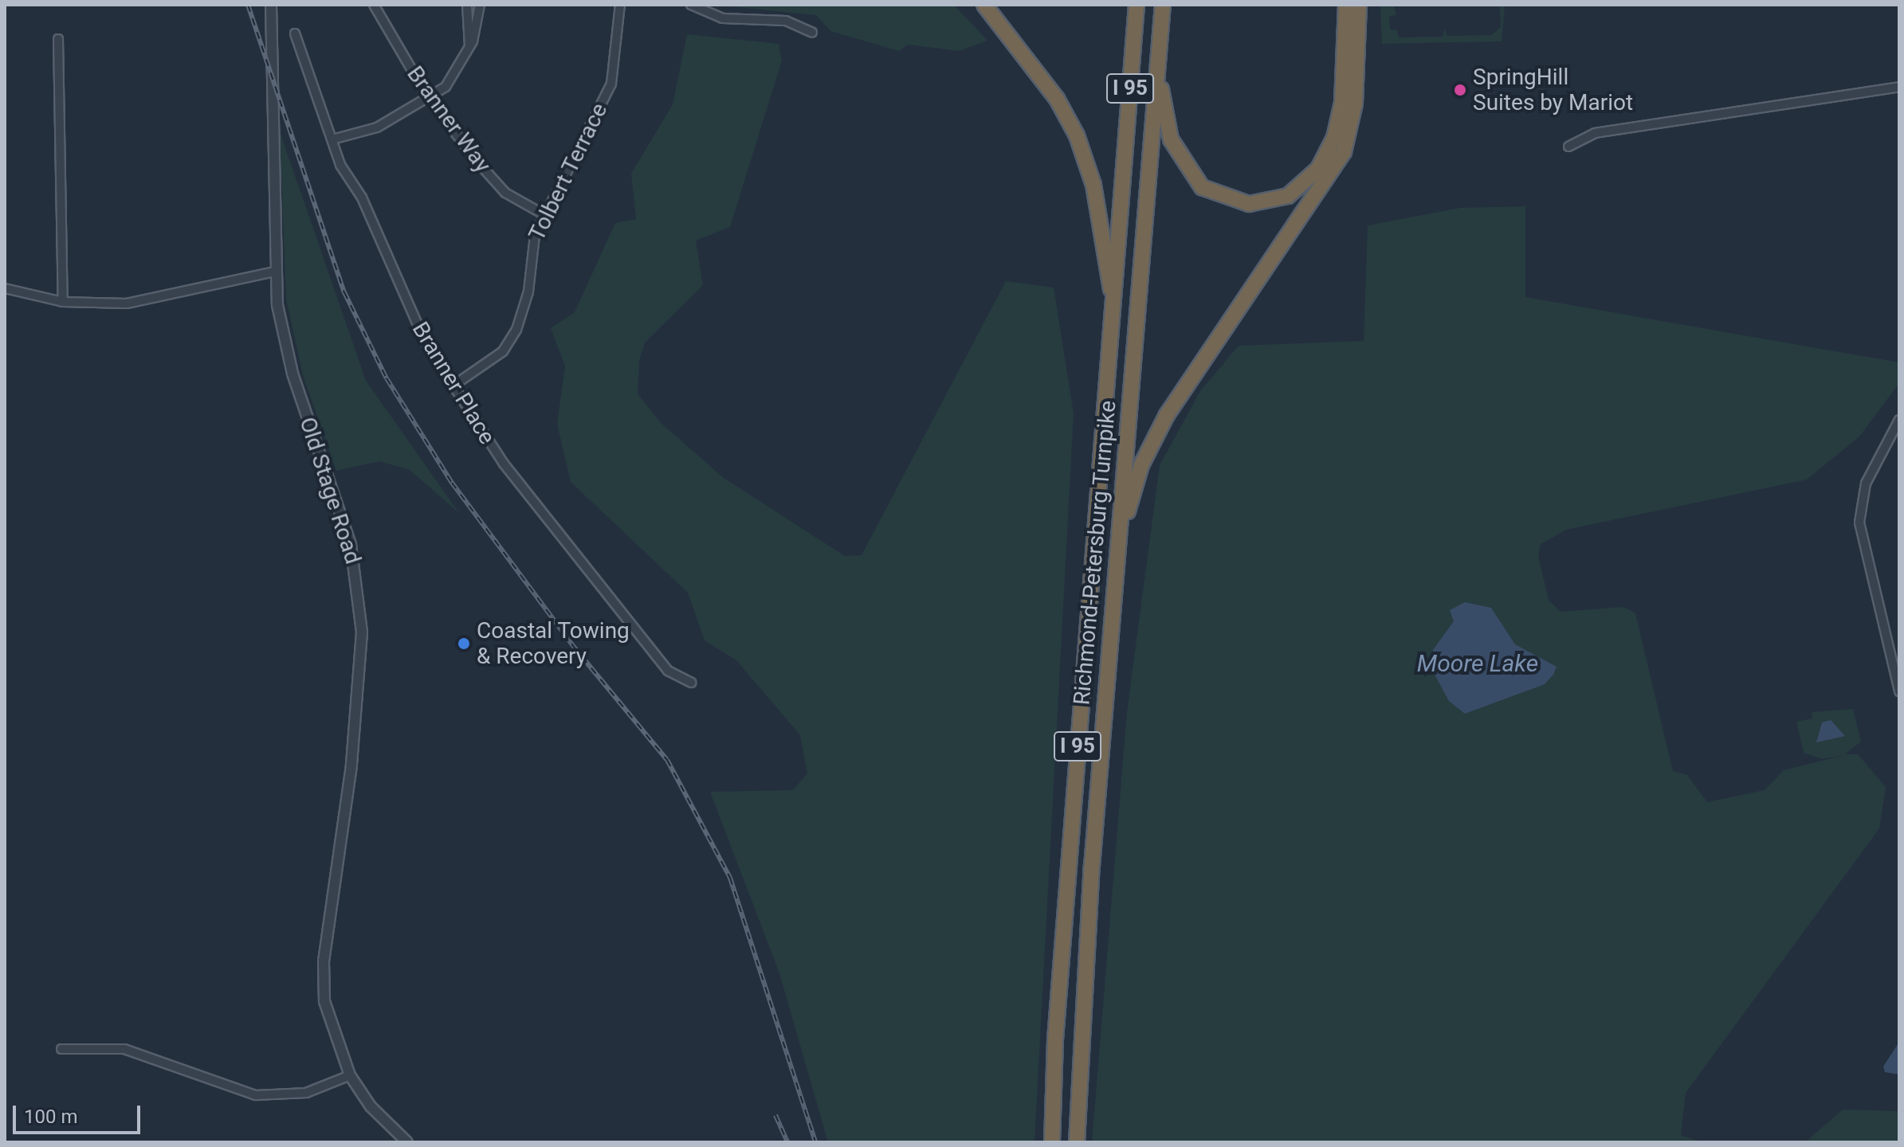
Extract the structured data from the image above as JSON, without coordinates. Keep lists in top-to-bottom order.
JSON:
{
  "streets": {
    "highway": ["I 95", "Richmond-Petersburg Turnpike"],
    "street": [
      "Branner Way",
      "Tolbert Terrace",
      "Branner Place",
      "Old Stage Road"
    ]
  },
  "crossings": [
    ["Branner Way", "Tolbert Terrace"],
    ["Tolbert Terrace", "Branner Place"]
  ],
  "water": ["Moore Lake"],
  "places": ["SpringHill Suites by Mariot", "Coastal Towing & Recovery"],
  "scale_bar": "100 m"
}
